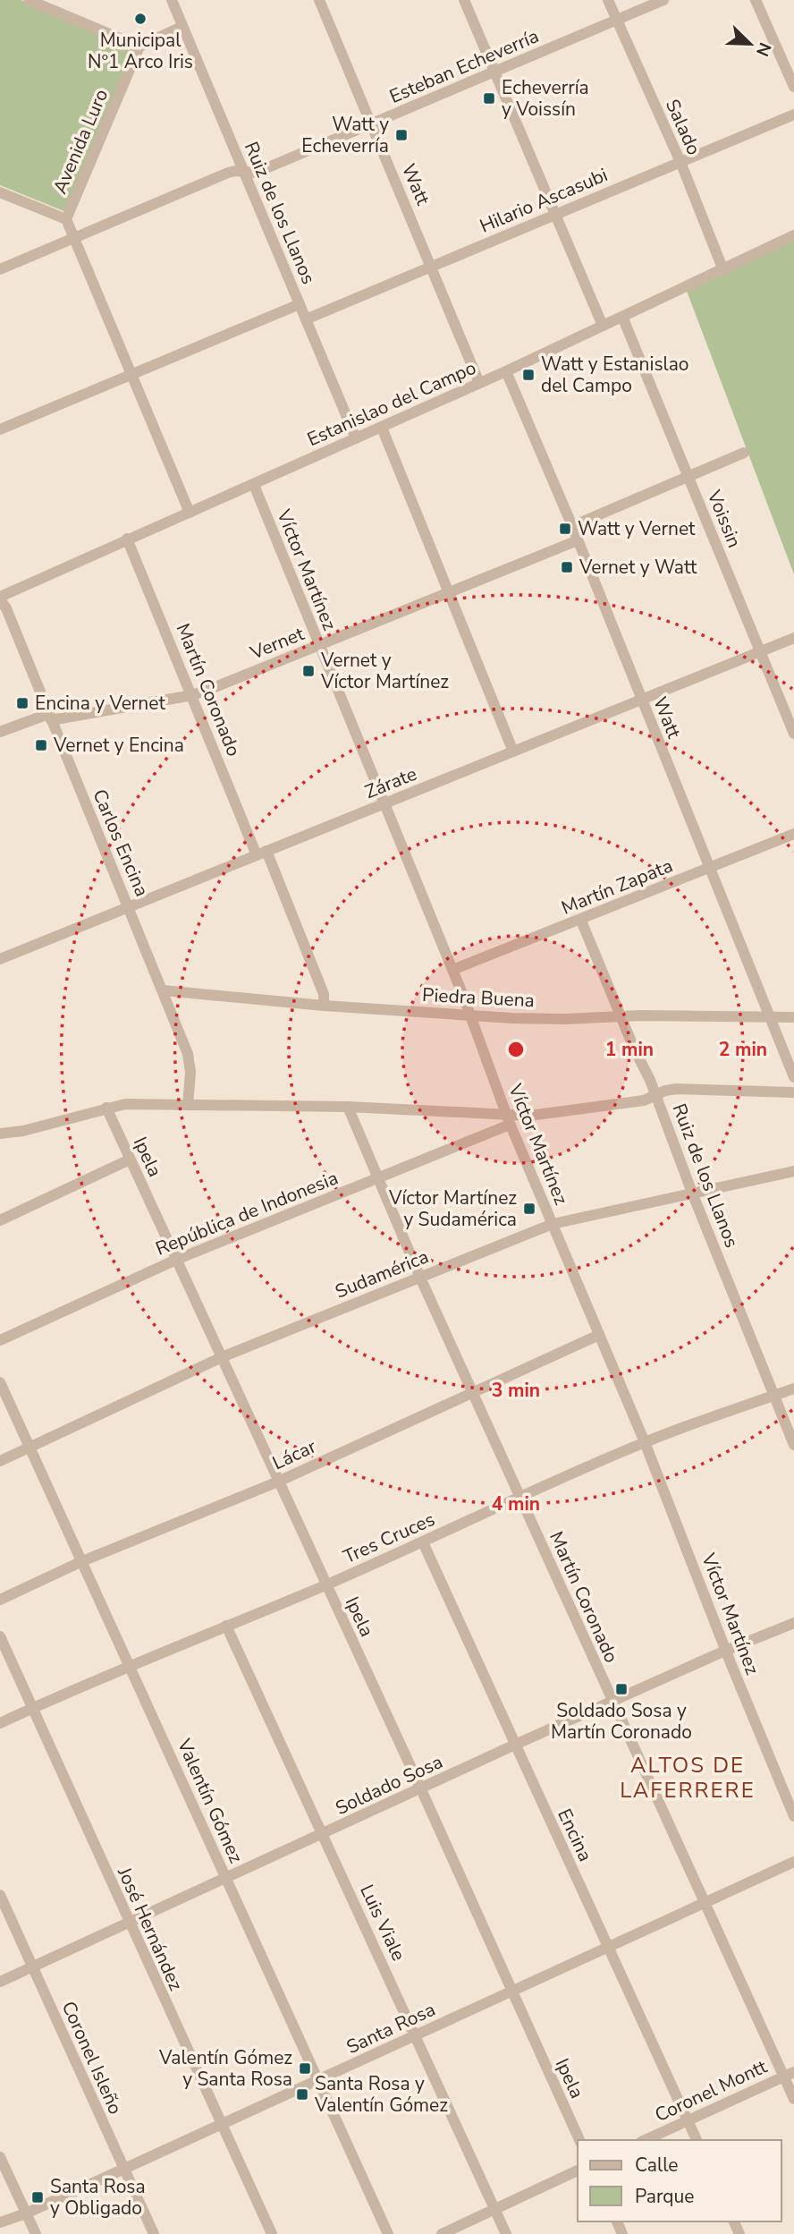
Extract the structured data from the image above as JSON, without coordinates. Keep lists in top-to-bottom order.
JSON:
{
  "streets": {
    "street": [
      "Esteban Echeverría",
      "Salado",
      "Avenida Luro",
      "Watt",
      "Hilario Ascasubi",
      "Ruiz de los Llanos",
      "Estanislao del Campo",
      "Voissin",
      "Víctor Martínez",
      "Vernet",
      "Martín Coronado",
      "Zárate",
      "Carlos Encina",
      "Martín Zapata",
      "Piedra Buena",
      "Ipela",
      "República de Indonesia",
      "Sudamérica",
      "Lácar",
      "Tres Cruces",
      "Soldado Sosa",
      "Valentín Gómez",
      "Encina",
      "Luis Viale",
      "José Hernández",
      "Santa Rosa",
      "Coronel Isleño",
      "Coronel Montt"
    ]
  },
  "crossings": [
    ["Esteban Echeverría", "Salado"],
    ["Esteban Echeverría", "Watt"],
    ["Esteban Echeverría", "Ruiz de los Llanos"],
    ["Salado", "Hilario Ascasubi"],
    ["Salado", "Estanislao del Campo"],
    ["Watt", "Hilario Ascasubi"],
    ["Watt", "Estanislao del Campo"],
    ["Watt", "Vernet"],
    ["Watt", "Zárate"],
    ["Watt", "Martín Zapata"],
    ["Watt", "Piedra Buena"],
    ["Hilario Ascasubi", "Ruiz de los Llanos"],
    ["Ruiz de los Llanos", "Estanislao del Campo"],
    ["Ruiz de los Llanos", "Martín Zapata"],
    ["Ruiz de los Llanos", "Piedra Buena"],
    ["Ruiz de los Llanos", "Sudamérica"],
    ["Ruiz de los Llanos", "Tres Cruces"],
    ["Estanislao del Campo", "Voissin"],
    ["Estanislao del Campo", "Víctor Martínez"],
    ["Estanislao del Campo", "Martín Coronado"],
    ["Estanislao del Campo", "Carlos Encina"],
    ["Voissin", "Zárate"],
    ["Víctor Martínez", "Vernet"],
    ["Víctor Martínez", "Zárate"],
    ["Víctor Martínez", "Martín Zapata"],
    ["Víctor Martínez", "Piedra Buena"],
    ["Víctor Martínez", "República de Indonesia"],
    ["Víctor Martínez", "Sudamérica"],
    ["Víctor Martínez", "Lácar"],
    ["Víctor Martínez", "Tres Cruces"],
    ["Víctor Martínez", "Soldado Sosa"],
    ["Vernet", "Martín Coronado"],
    ["Vernet", "Carlos Encina"],
    ["Martín Coronado", "Zárate"],
    ["Martín Coronado", "Piedra Buena"],
    ["Martín Coronado", "República de Indonesia"],
    ["Martín Coronado", "Sudamérica"],
    ["Martín Coronado", "Lácar"],
    ["Martín Coronado", "Tres Cruces"],
    ["Martín Coronado", "Soldado Sosa"],
    ["Martín Coronado", "Santa Rosa"],
    ["Martín Coronado", "Coronel Montt"],
    ["Zárate", "Carlos Encina"],
    ["Carlos Encina", "Piedra Buena"],
    ["Ipela", "República de Indonesia"],
    ["Ipela", "Sudamérica"],
    ["Ipela", "Lácar"],
    ["Ipela", "Tres Cruces"],
    ["Ipela", "Soldado Sosa"],
    ["Ipela", "Santa Rosa"],
    ["Sudamérica", "Valentín Gómez"],
    ["Lácar", "Valentín Gómez"],
    ["Tres Cruces", "Valentín Gómez"],
    ["Tres Cruces", "Encina"],
    ["Tres Cruces", "Luis Viale"],
    ["Tres Cruces", "José Hernández"],
    ["Soldado Sosa", "Valentín Gómez"],
    ["Soldado Sosa", "Encina"],
    ["Soldado Sosa", "Luis Viale"],
    ["Soldado Sosa", "José Hernández"],
    ["Soldado Sosa", "Coronel Isleño"],
    ["Valentín Gómez", "Santa Rosa"],
    ["Encina", "Santa Rosa"],
    ["Encina", "Coronel Montt"],
    ["Luis Viale", "Santa Rosa"],
    ["José Hernández", "Santa Rosa"],
    ["Santa Rosa", "Coronel Isleño"]
  ],
  "districts": ["ALTOS DE LAFERRERE"],
  "places": {
    "other": ["Municipal Nº1 Arco Iris"],
    "transit": [
      "Echeverría y Voissín",
      "Watt y Echeverría",
      "Watt y Estanislao del Campo",
      "Watt y Vernet",
      "Vernet y Watt",
      "Vernet y Víctor Martínez",
      "Encina y Vernet",
      "Vernet y Encina",
      "Víctor Martínez y Sudamérica",
      "Soldado Sosa y Martín Coronado",
      "Valentín Gómez y Santa Rosa",
      "Santa Rosa y Valentín Gómez",
      "Santa Rosa y Obligado"
    ]
  },
  "legend": ["Calle", "Parque"],
  "north": "bottom right",
  "rings": [
    "1 min",
    "2 min",
    "3 min",
    "4 min"
  ]
}
